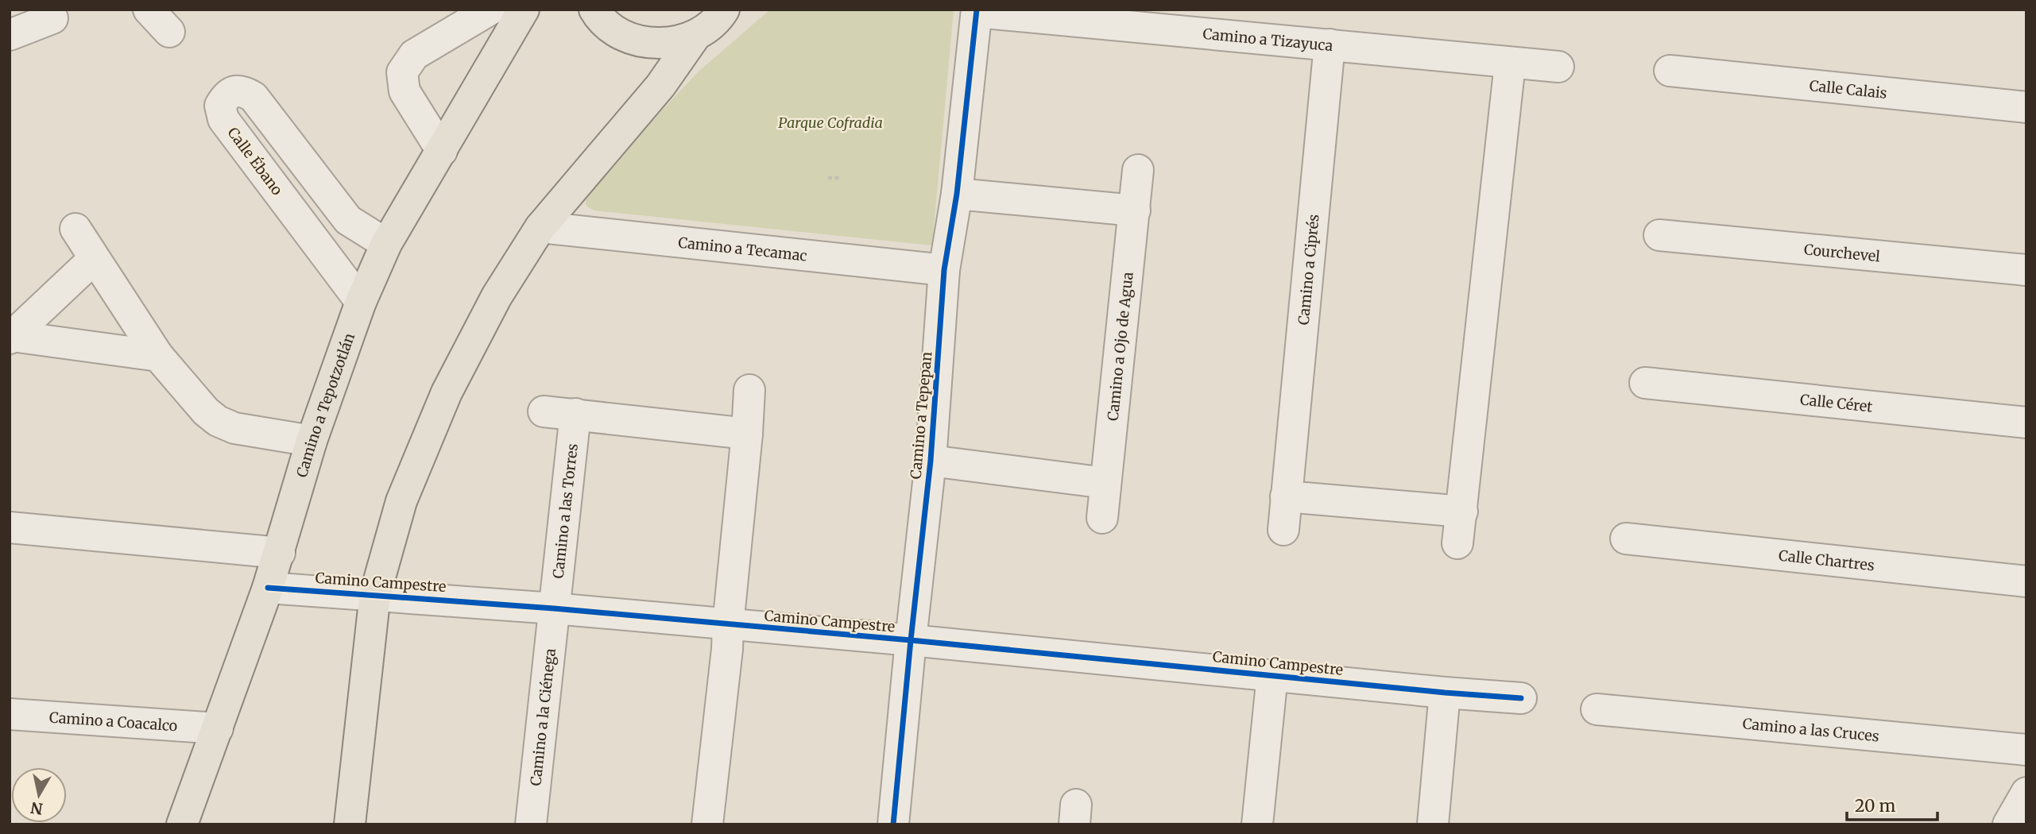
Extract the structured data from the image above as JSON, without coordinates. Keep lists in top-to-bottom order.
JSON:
{
  "streets": {
    "main road": ["Camino a Tepotzotlán"],
    "street": [
      "Camino a Tizayuca",
      "Calle Calais",
      "Calle Ébano",
      "Camino a Tecamac",
      "Courchevel",
      "Camino a Ciprés",
      "Camino a Ojo de Agua",
      "Calle Céret",
      "Camino a Tepepan",
      "Camino a las Torres",
      "Calle Chartres",
      "Camino Campestre",
      "Camino a la Ciénega",
      "Camino a Coacalco",
      "Camino a las Cruces"
    ]
  },
  "crossings": [
    ["Camino a Tizayuca", "Camino a Ciprés"],
    ["Camino a Tizayuca", "Camino a Tepepan"],
    ["Calle Ébano", "Camino a Tepotzotlán"],
    ["Camino a Tecamac", "Camino a Tepepan"],
    ["Camino a Tepotzotlán", "Camino Campestre"],
    ["Camino a Tepotzotlán", "Camino a Coacalco"],
    ["Camino a Tepepan", "Camino Campestre"],
    ["Camino a las Torres", "Camino Campestre"],
    ["Camino a las Torres", "Camino a la Ciénega"],
    ["Camino Campestre", "Camino a la Ciénega"]
  ],
  "parks": ["Parque Cofradia"],
  "scale_bar": "20 m",
  "north": "bottom"
}
